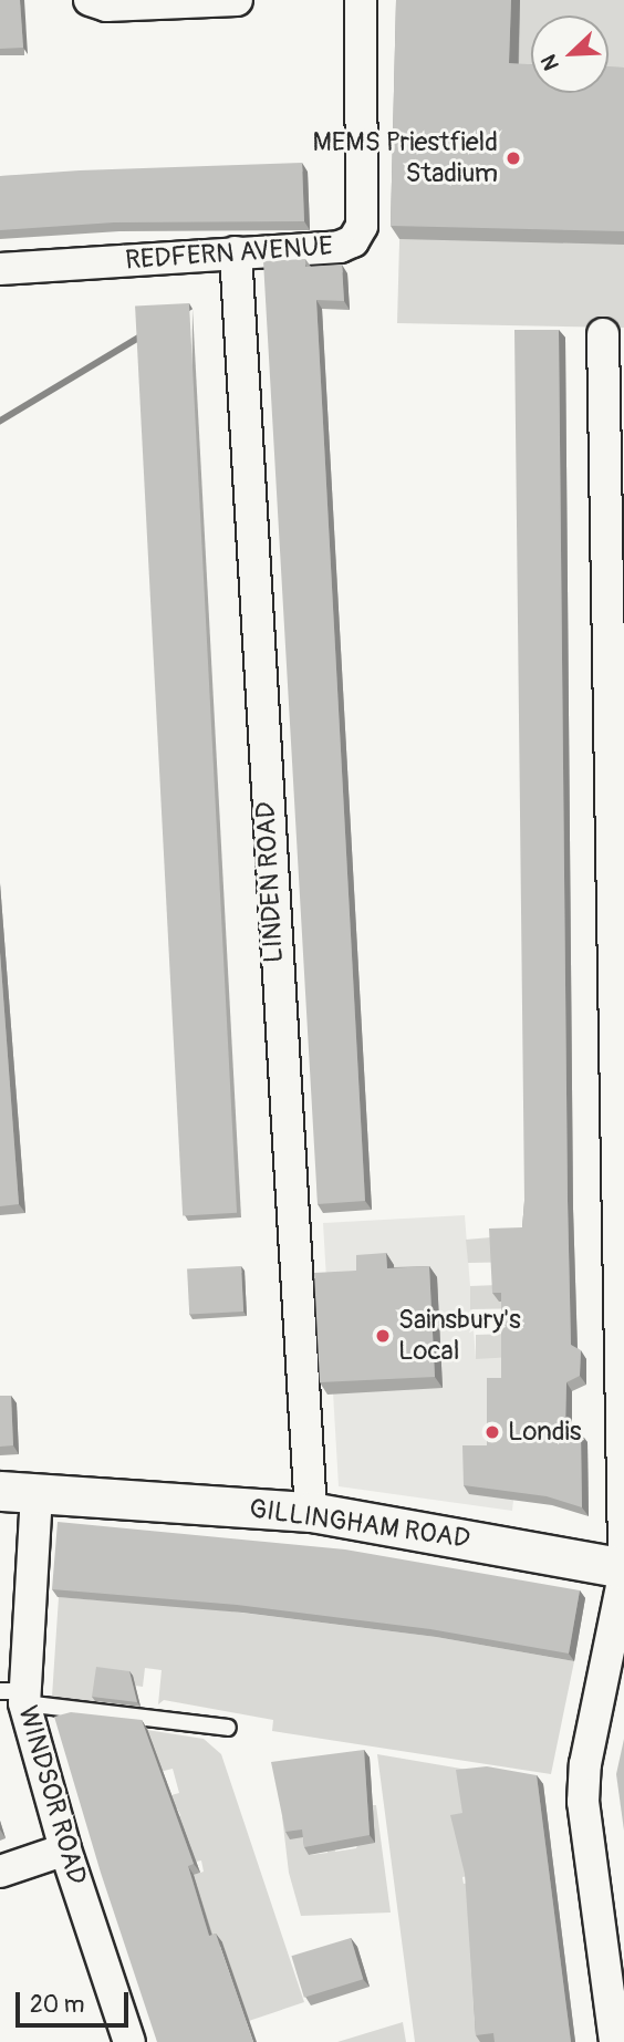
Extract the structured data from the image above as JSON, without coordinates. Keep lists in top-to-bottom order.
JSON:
{
  "streets": {
    "street": [
      "REDFERN AVENUE",
      "LINDEN ROAD",
      "GILLINGHAM ROAD",
      "WINDSOR ROAD"
    ]
  },
  "crossings": [
    ["REDFERN AVENUE", "LINDEN ROAD"],
    ["LINDEN ROAD", "GILLINGHAM ROAD"],
    ["GILLINGHAM ROAD", "WINDSOR ROAD"]
  ],
  "places": ["MEMS Priestfield Stadium", "Sainsbury's Local", "Londis"],
  "scale_bar": "20 m",
  "north": "bottom left"
}
